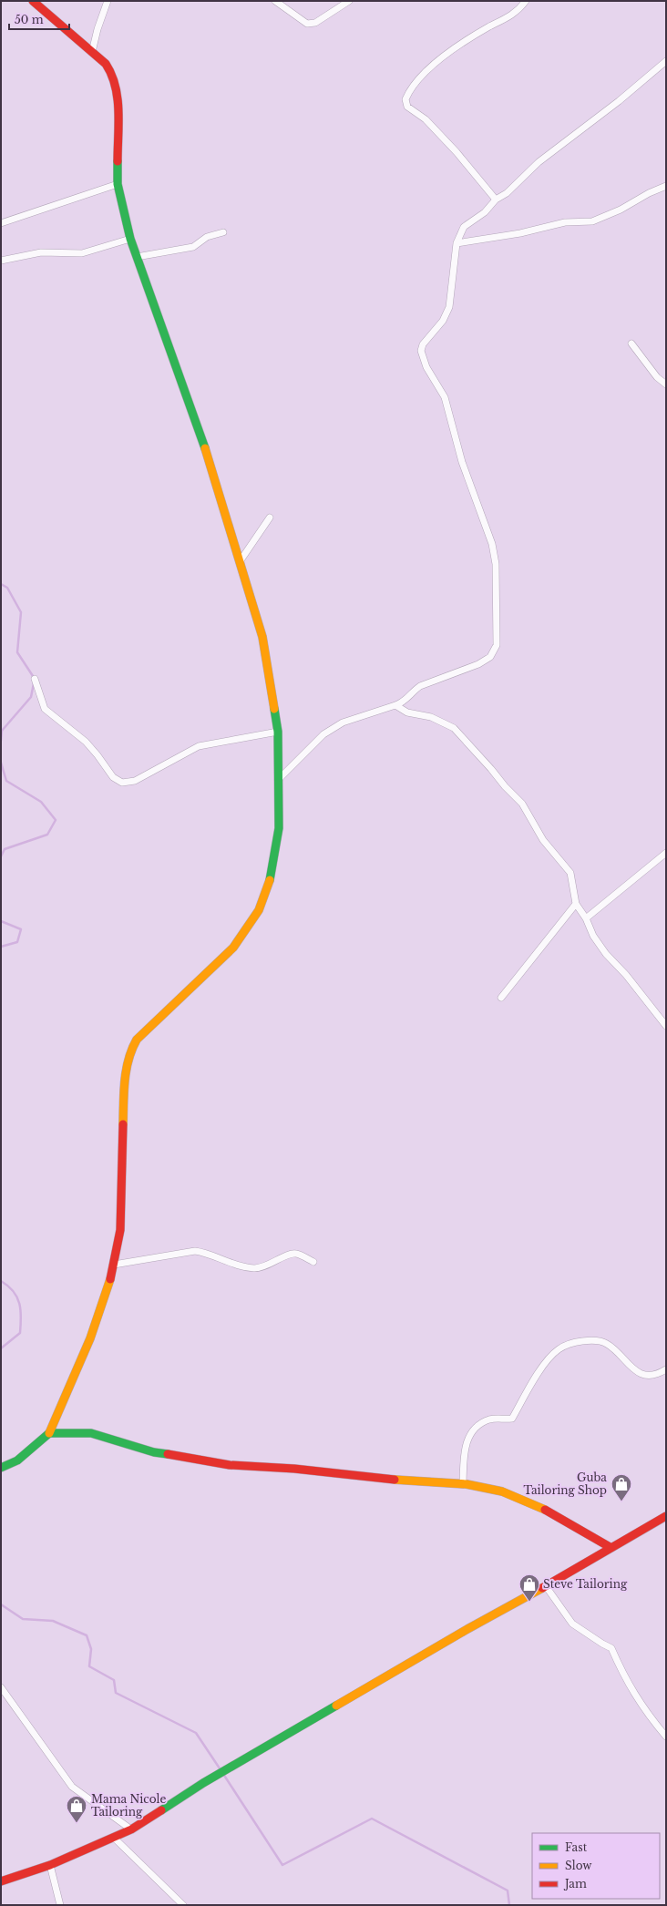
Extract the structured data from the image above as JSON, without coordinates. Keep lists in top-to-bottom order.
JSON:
{
  "places": {
    "shop": ["Guba Tailoring Shop", "Steve Tailoring", "Mama Nicole Tailoring"]
  },
  "legend": ["Fast", "Slow", "Jam"],
  "scale_bar": "50 m"
}
